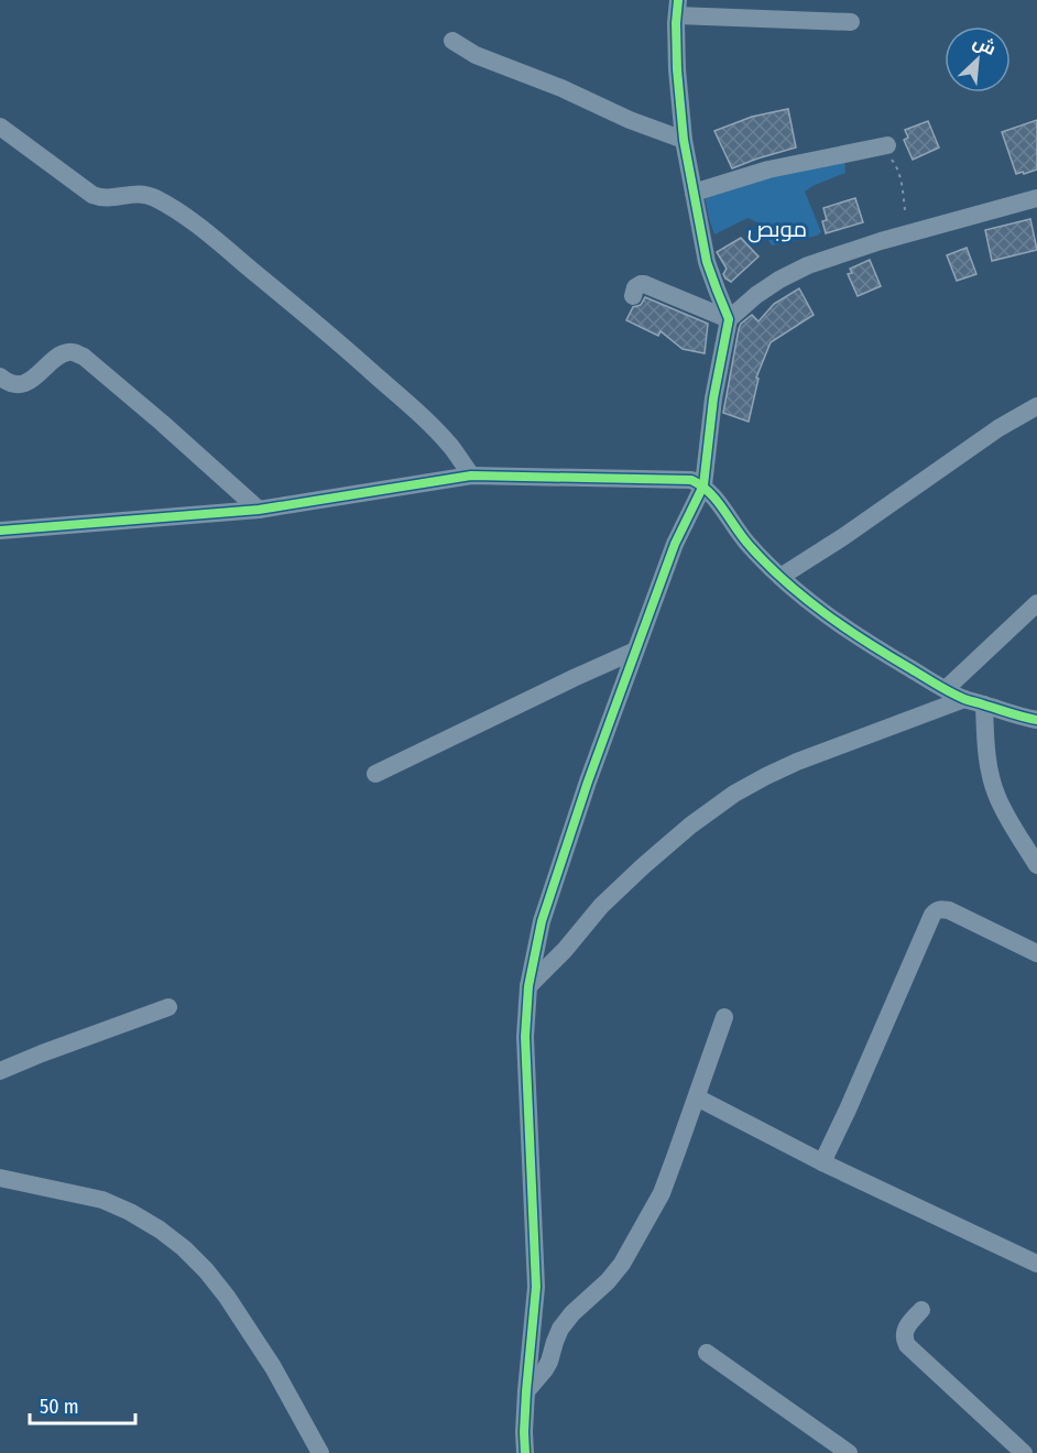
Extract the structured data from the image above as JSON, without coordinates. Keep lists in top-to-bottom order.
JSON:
{
  "districts": ["موبص"],
  "scale_bar": "50 m",
  "north": "top right"
}
